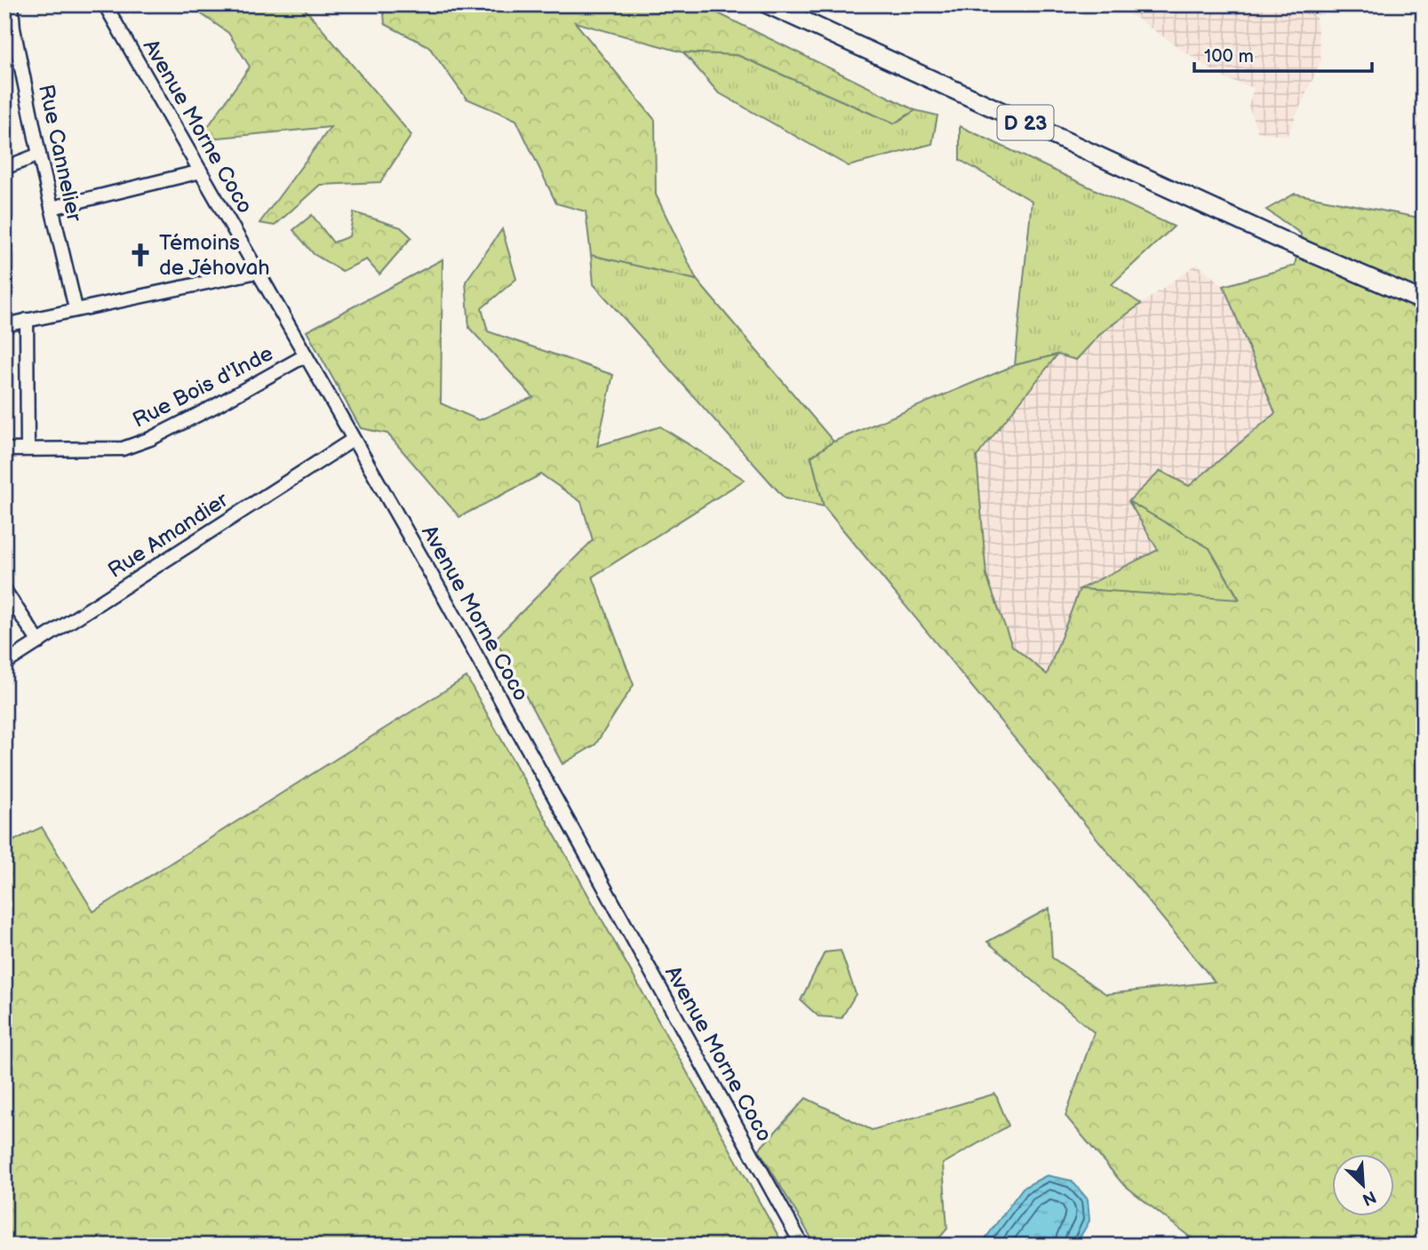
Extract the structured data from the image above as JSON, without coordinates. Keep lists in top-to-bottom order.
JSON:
{
  "streets": {
    "main road": ["D 23"],
    "street": [
      "Avenue Morne Coco",
      "Rue Cannelier",
      "Rue Bois d'Inde",
      "Rue Amandier"
    ]
  },
  "crossings": [
    ["Avenue Morne Coco", "Rue Bois d'Inde"],
    ["Avenue Morne Coco", "Rue Amandier"]
  ],
  "places": {
    "church": ["Témoins de Jéhovah"]
  },
  "scale_bar": "100 m",
  "north": "bottom right"
}
